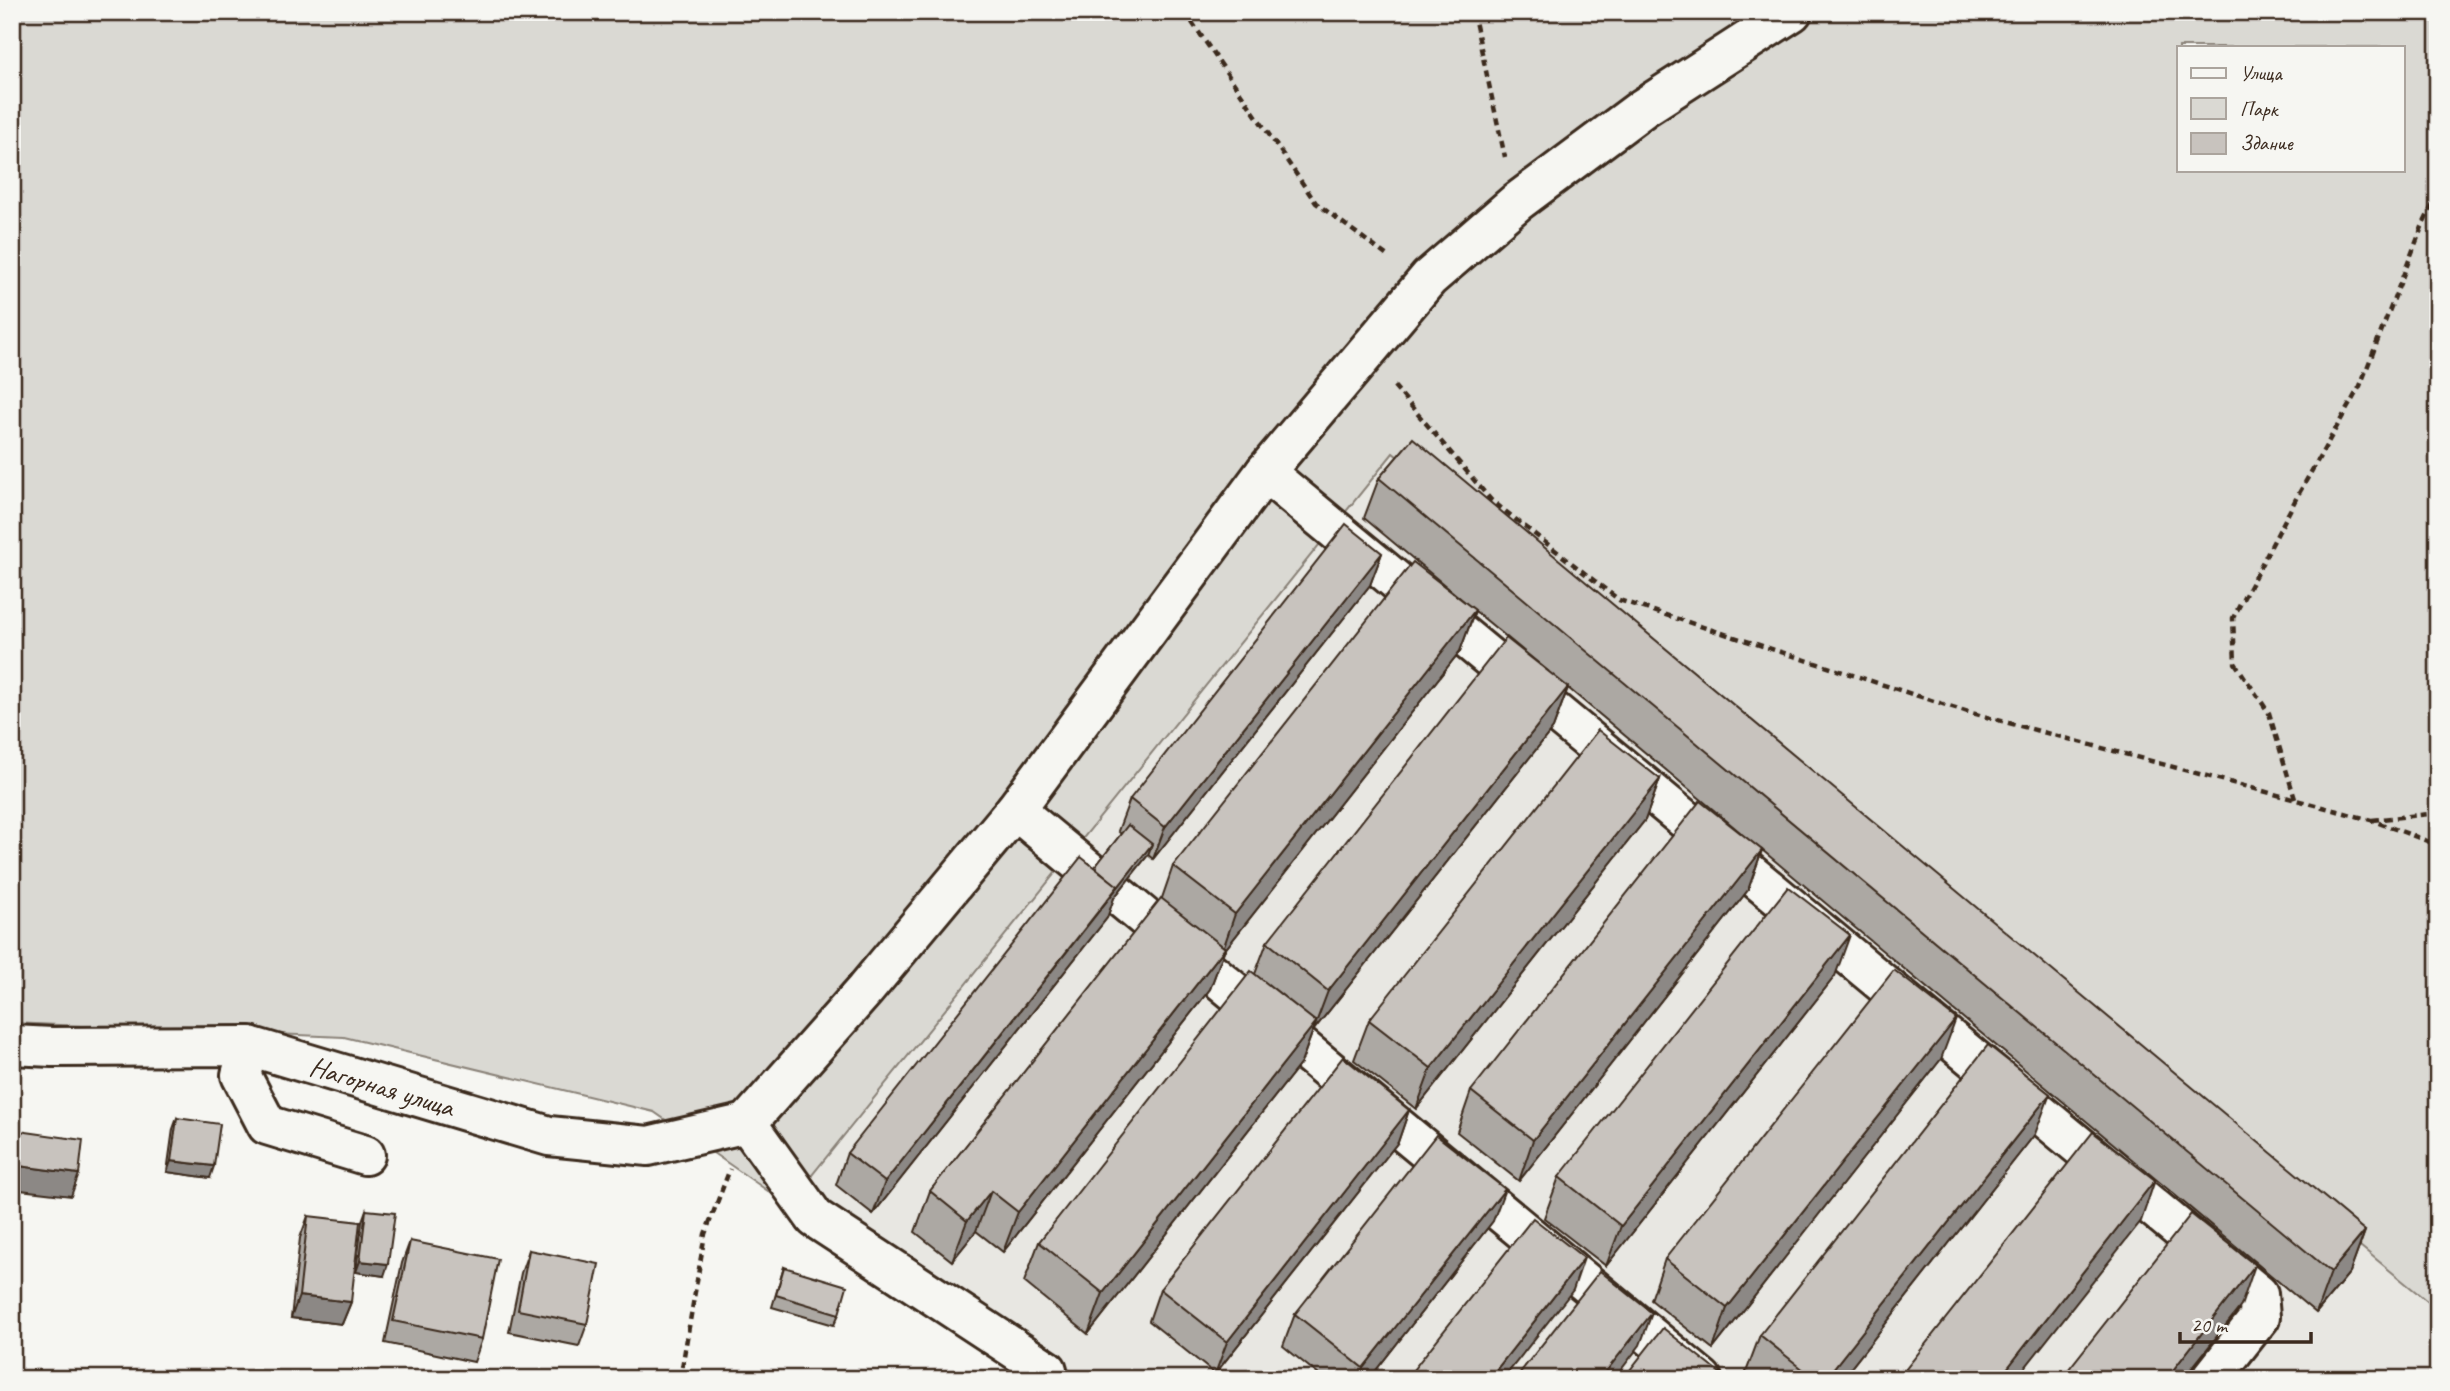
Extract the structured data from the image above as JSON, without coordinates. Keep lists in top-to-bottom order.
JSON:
{
  "streets": {
    "street": ["Нагорная улица"]
  },
  "legend": ["Улица", "Парк", "Здание"],
  "scale_bar": "20 m"
}
